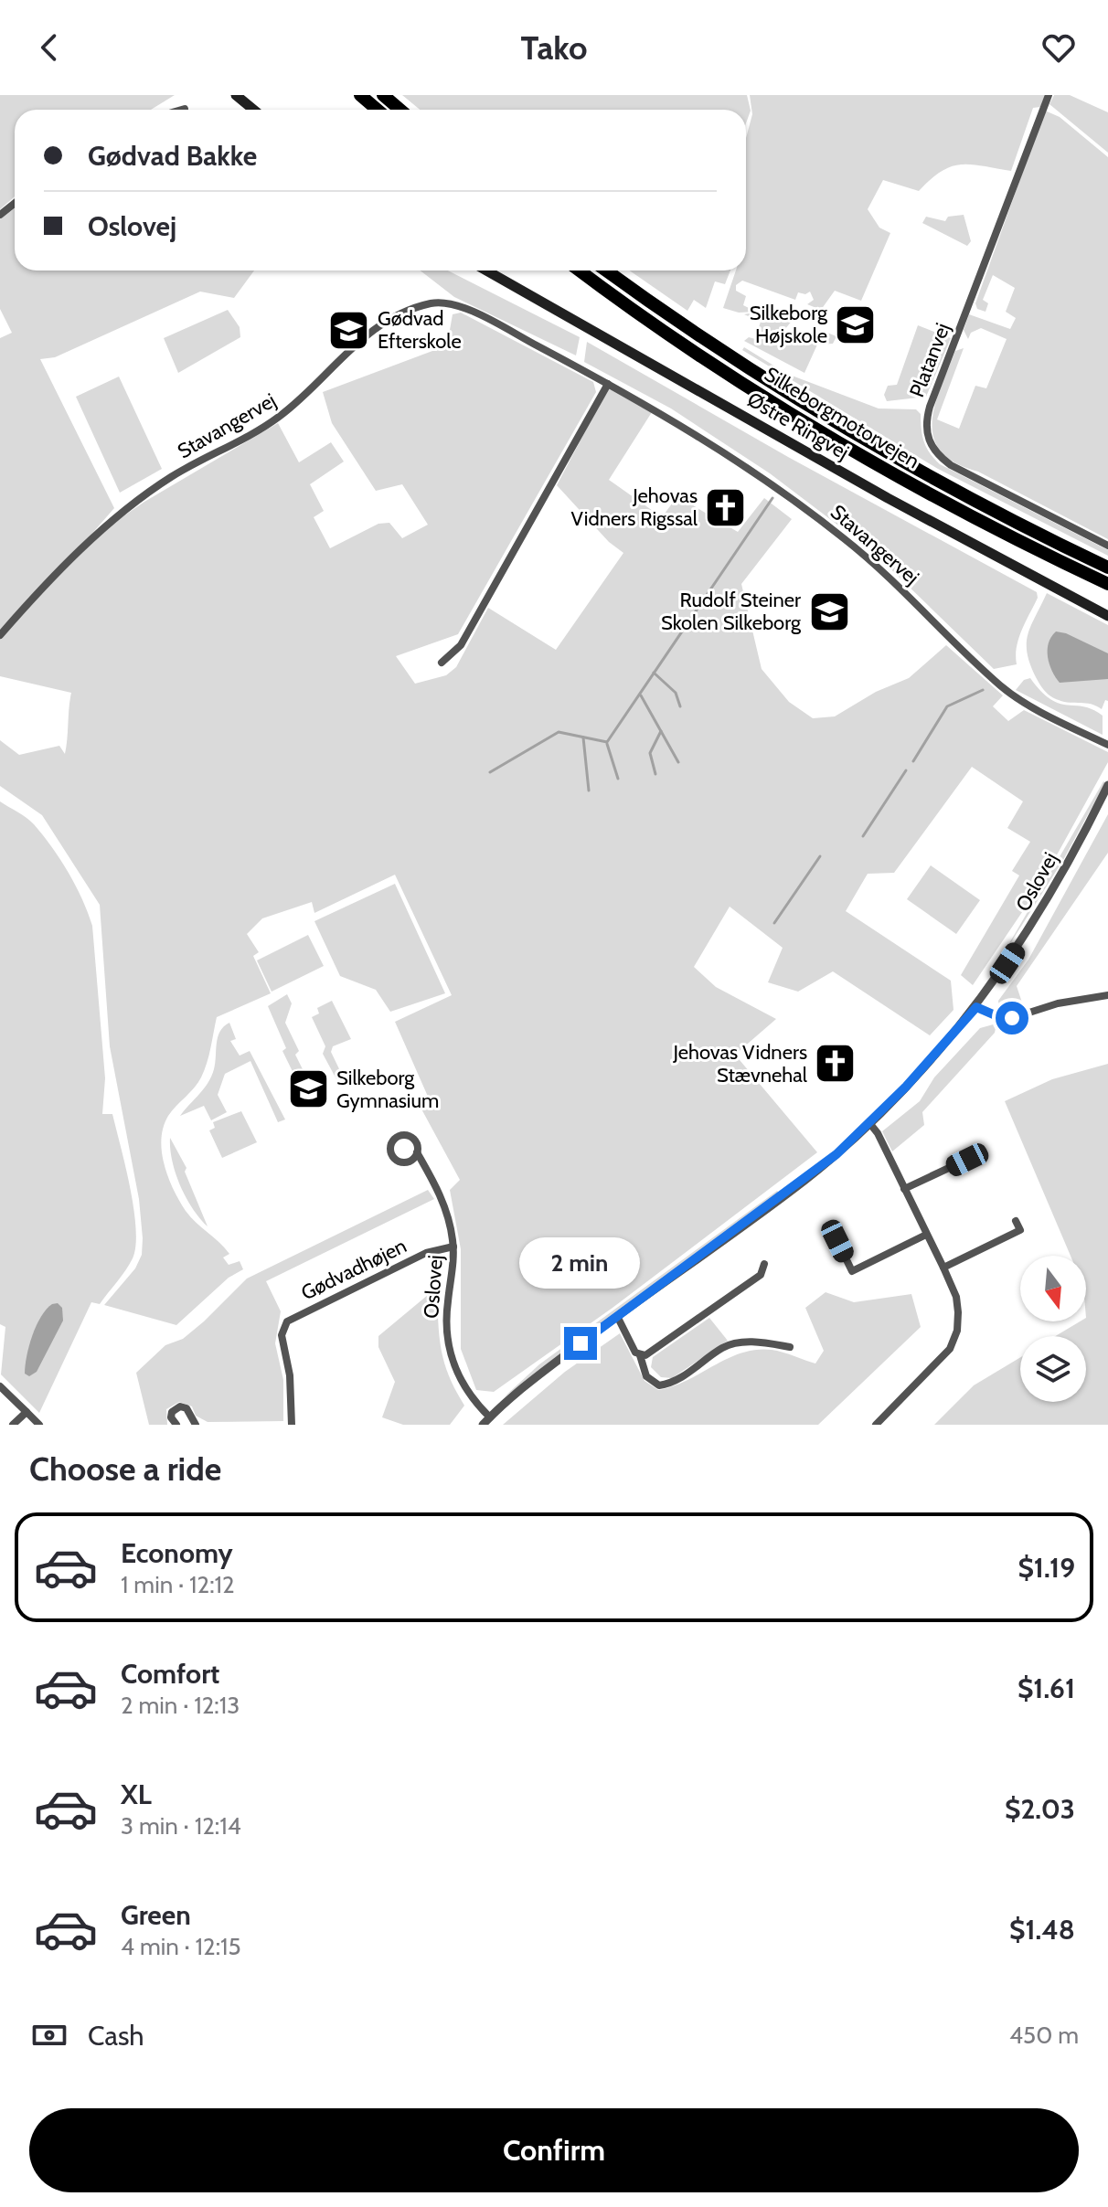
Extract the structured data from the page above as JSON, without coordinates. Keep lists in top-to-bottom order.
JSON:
{
  "streets": {
    "highway": ["Silkeborgmotorvejen"],
    "main road": ["Østre Ringvej"],
    "street": [
      "Platanvej",
      "Stavangervej",
      "Oslovej",
      "Gødvadhøjen"
    ]
  },
  "crossings": [
    ["Oslovej", "Gødvadhøjen"]
  ],
  "places": {
    "school or university": [
      "Silkeborg Højskole",
      "Gødvad Efterskole",
      "Rudolf Steiner Skolen Silkeborg",
      "Silkeborg Gymnasium"
    ],
    "church": ["Jehovas Vidners Rigssal", "Jehovas Vidners Stævnehal"]
  },
  "north": "bottom",
  "page": {
    "header": "Tako",
    "banner": ["Gødvad Bakke", "Oslovej"],
    "bubble": "2 min",
    "heading": "Choose a ride",
    "list": [
      {
        "name": "Economy",
        "note": "1 min · 12:12",
        "value": "$1.19"
      },
      {
        "name": "Comfort",
        "note": "2 min · 12:13",
        "value": "$1.61"
      },
      {
        "name": "XL",
        "note": "3 min · 12:14",
        "value": "$2.03"
      },
      {
        "name": "Green",
        "note": "4 min · 12:15",
        "value": "$1.48"
      }
    ],
    "pay": ["Cash", "450 m"],
    "buttons": "Confirm"
  }
}
